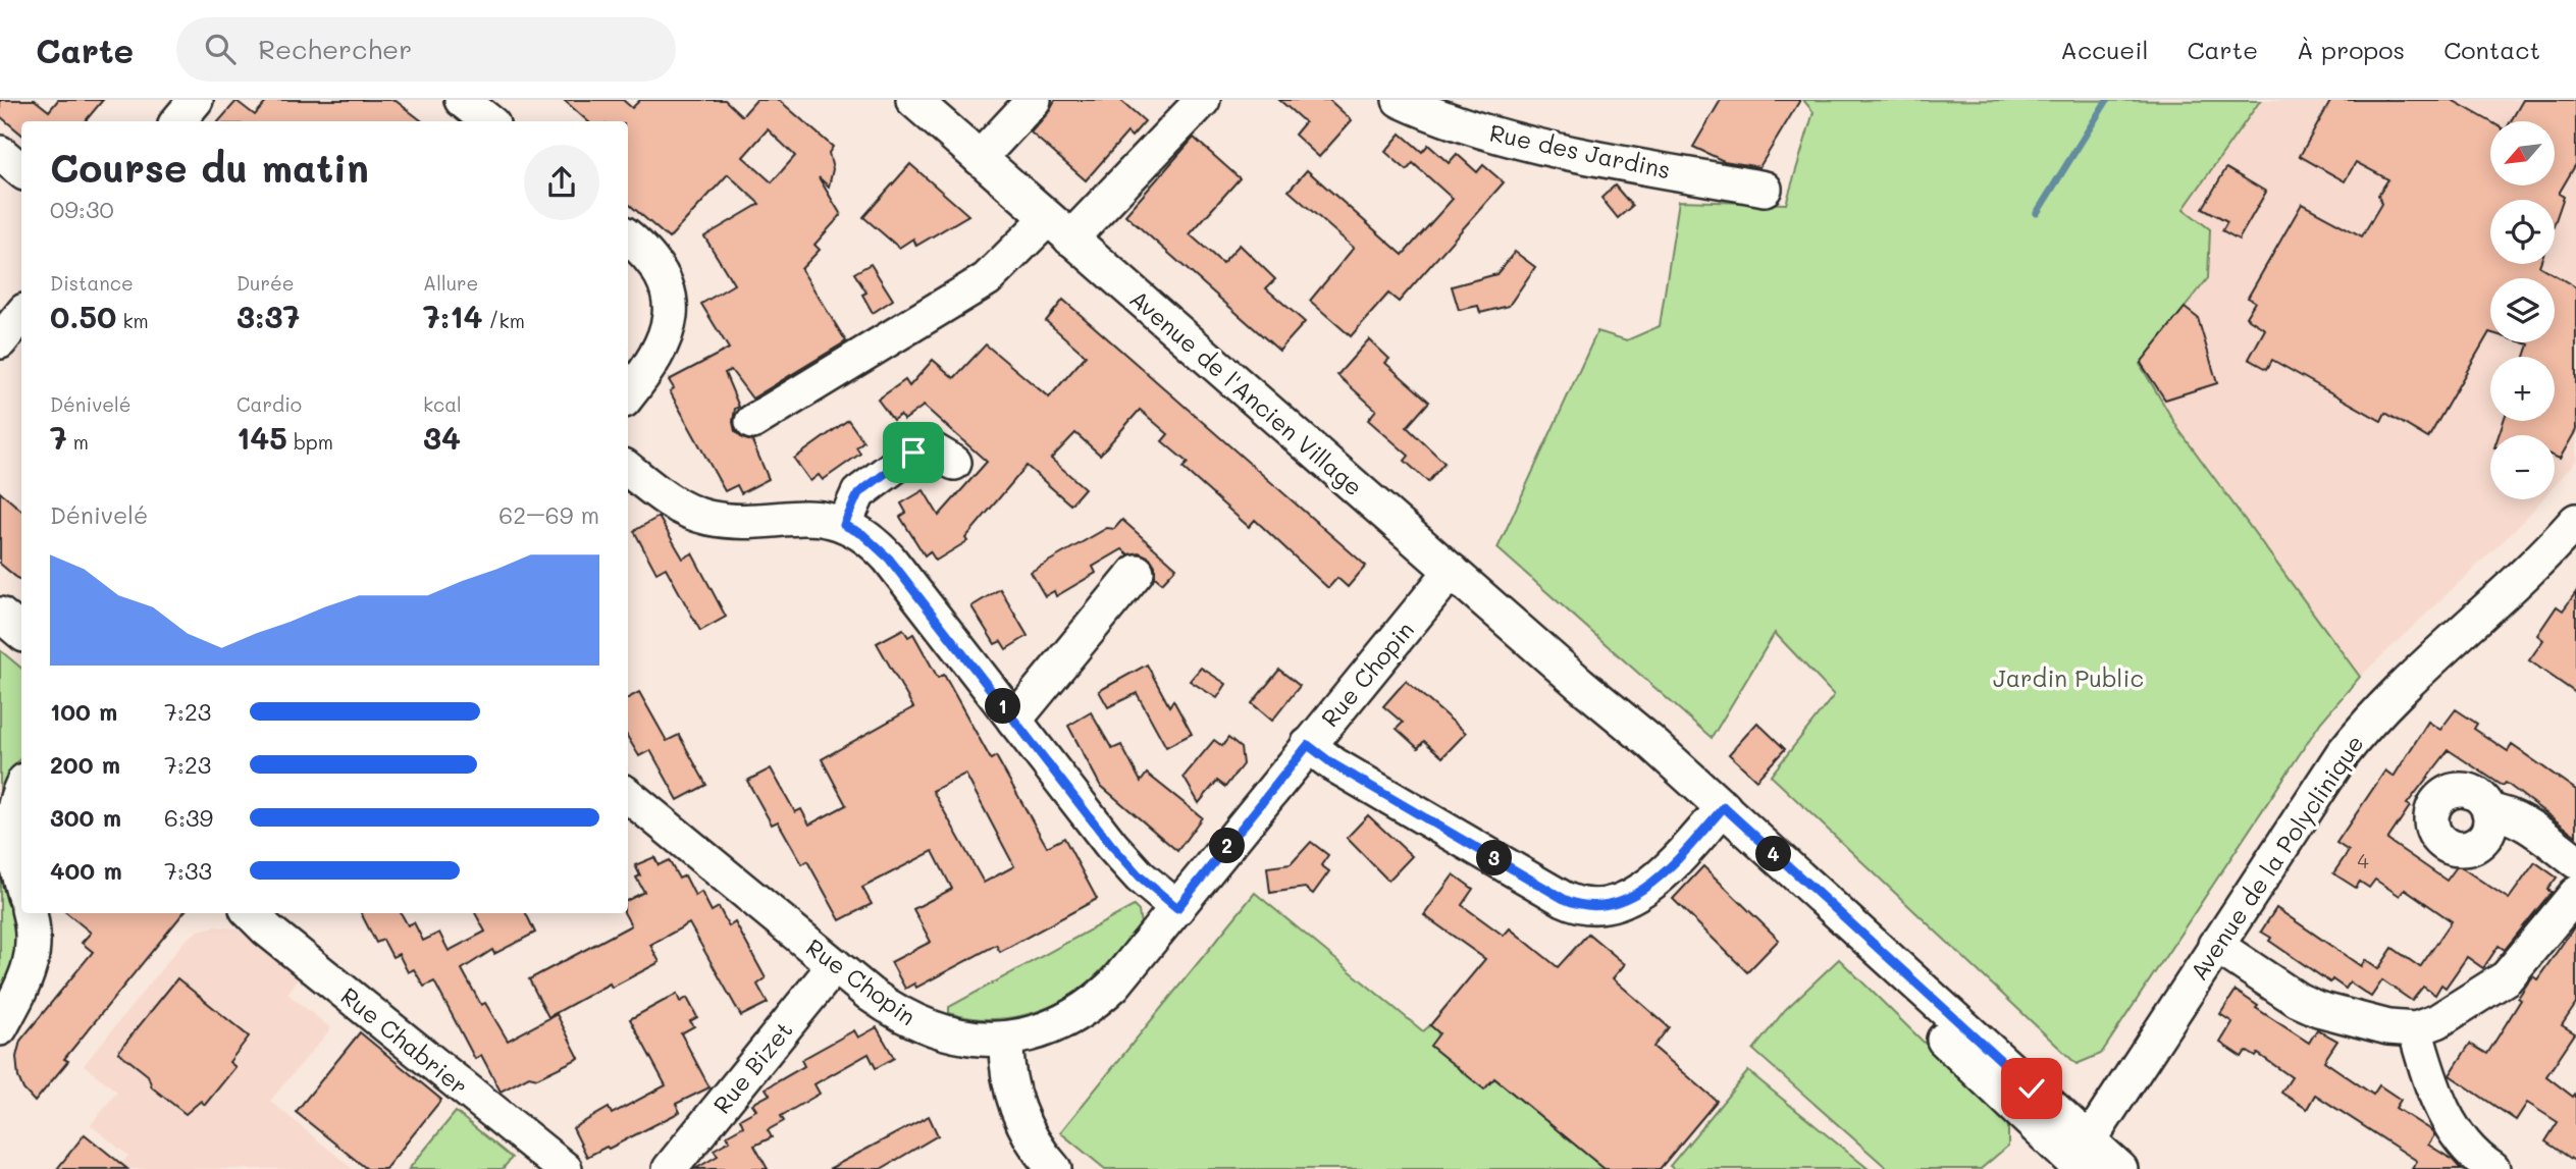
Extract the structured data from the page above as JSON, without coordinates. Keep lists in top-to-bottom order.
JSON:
{
  "streets": {
    "street": [
      "Rue des Jardins",
      "Avenue de l'Ancien Village",
      "Rue Chopin",
      "Avenue de la Polyclinique",
      "Rue Chabrier",
      "Rue Bizet"
    ]
  },
  "crossings": [
    ["Avenue de l'Ancien Village", "Rue Chopin"],
    ["Avenue de l'Ancien Village", "Avenue de la Polyclinique"],
    ["Rue Chopin", "Rue Bizet"]
  ],
  "parks": ["Jardin Public"],
  "house_numbers": ["4"],
  "north": "bottom left",
  "page": {
    "header": "Carte",
    "search": "Rechercher",
    "nav": [
      "Accueil",
      "Carte",
      "À propos",
      "Contact"
    ],
    "map_buttons": ["+", "−"],
    "heading": ["Course du matin", "09:30"],
    "stats": [
      ["Distance", "0.50 km"],
      ["Durée", "3:37"],
      ["Allure", "7:14 /km"],
      ["Dénivelé", "7 m"],
      ["Cardio", "145 bpm"],
      ["kcal", "34"]
    ],
    "chart": ["Dénivelé", "62–69 m"],
    "list": [
      {
        "name": "100 m",
        "note": "7:23"
      },
      {
        "name": "200 m",
        "note": "7:23"
      },
      {
        "name": "300 m",
        "note": "6:39"
      },
      {
        "name": "400 m",
        "note": "7:33"
      }
    ],
    "pins": [
      "1",
      "2",
      "4",
      "3"
    ]
  }
}
